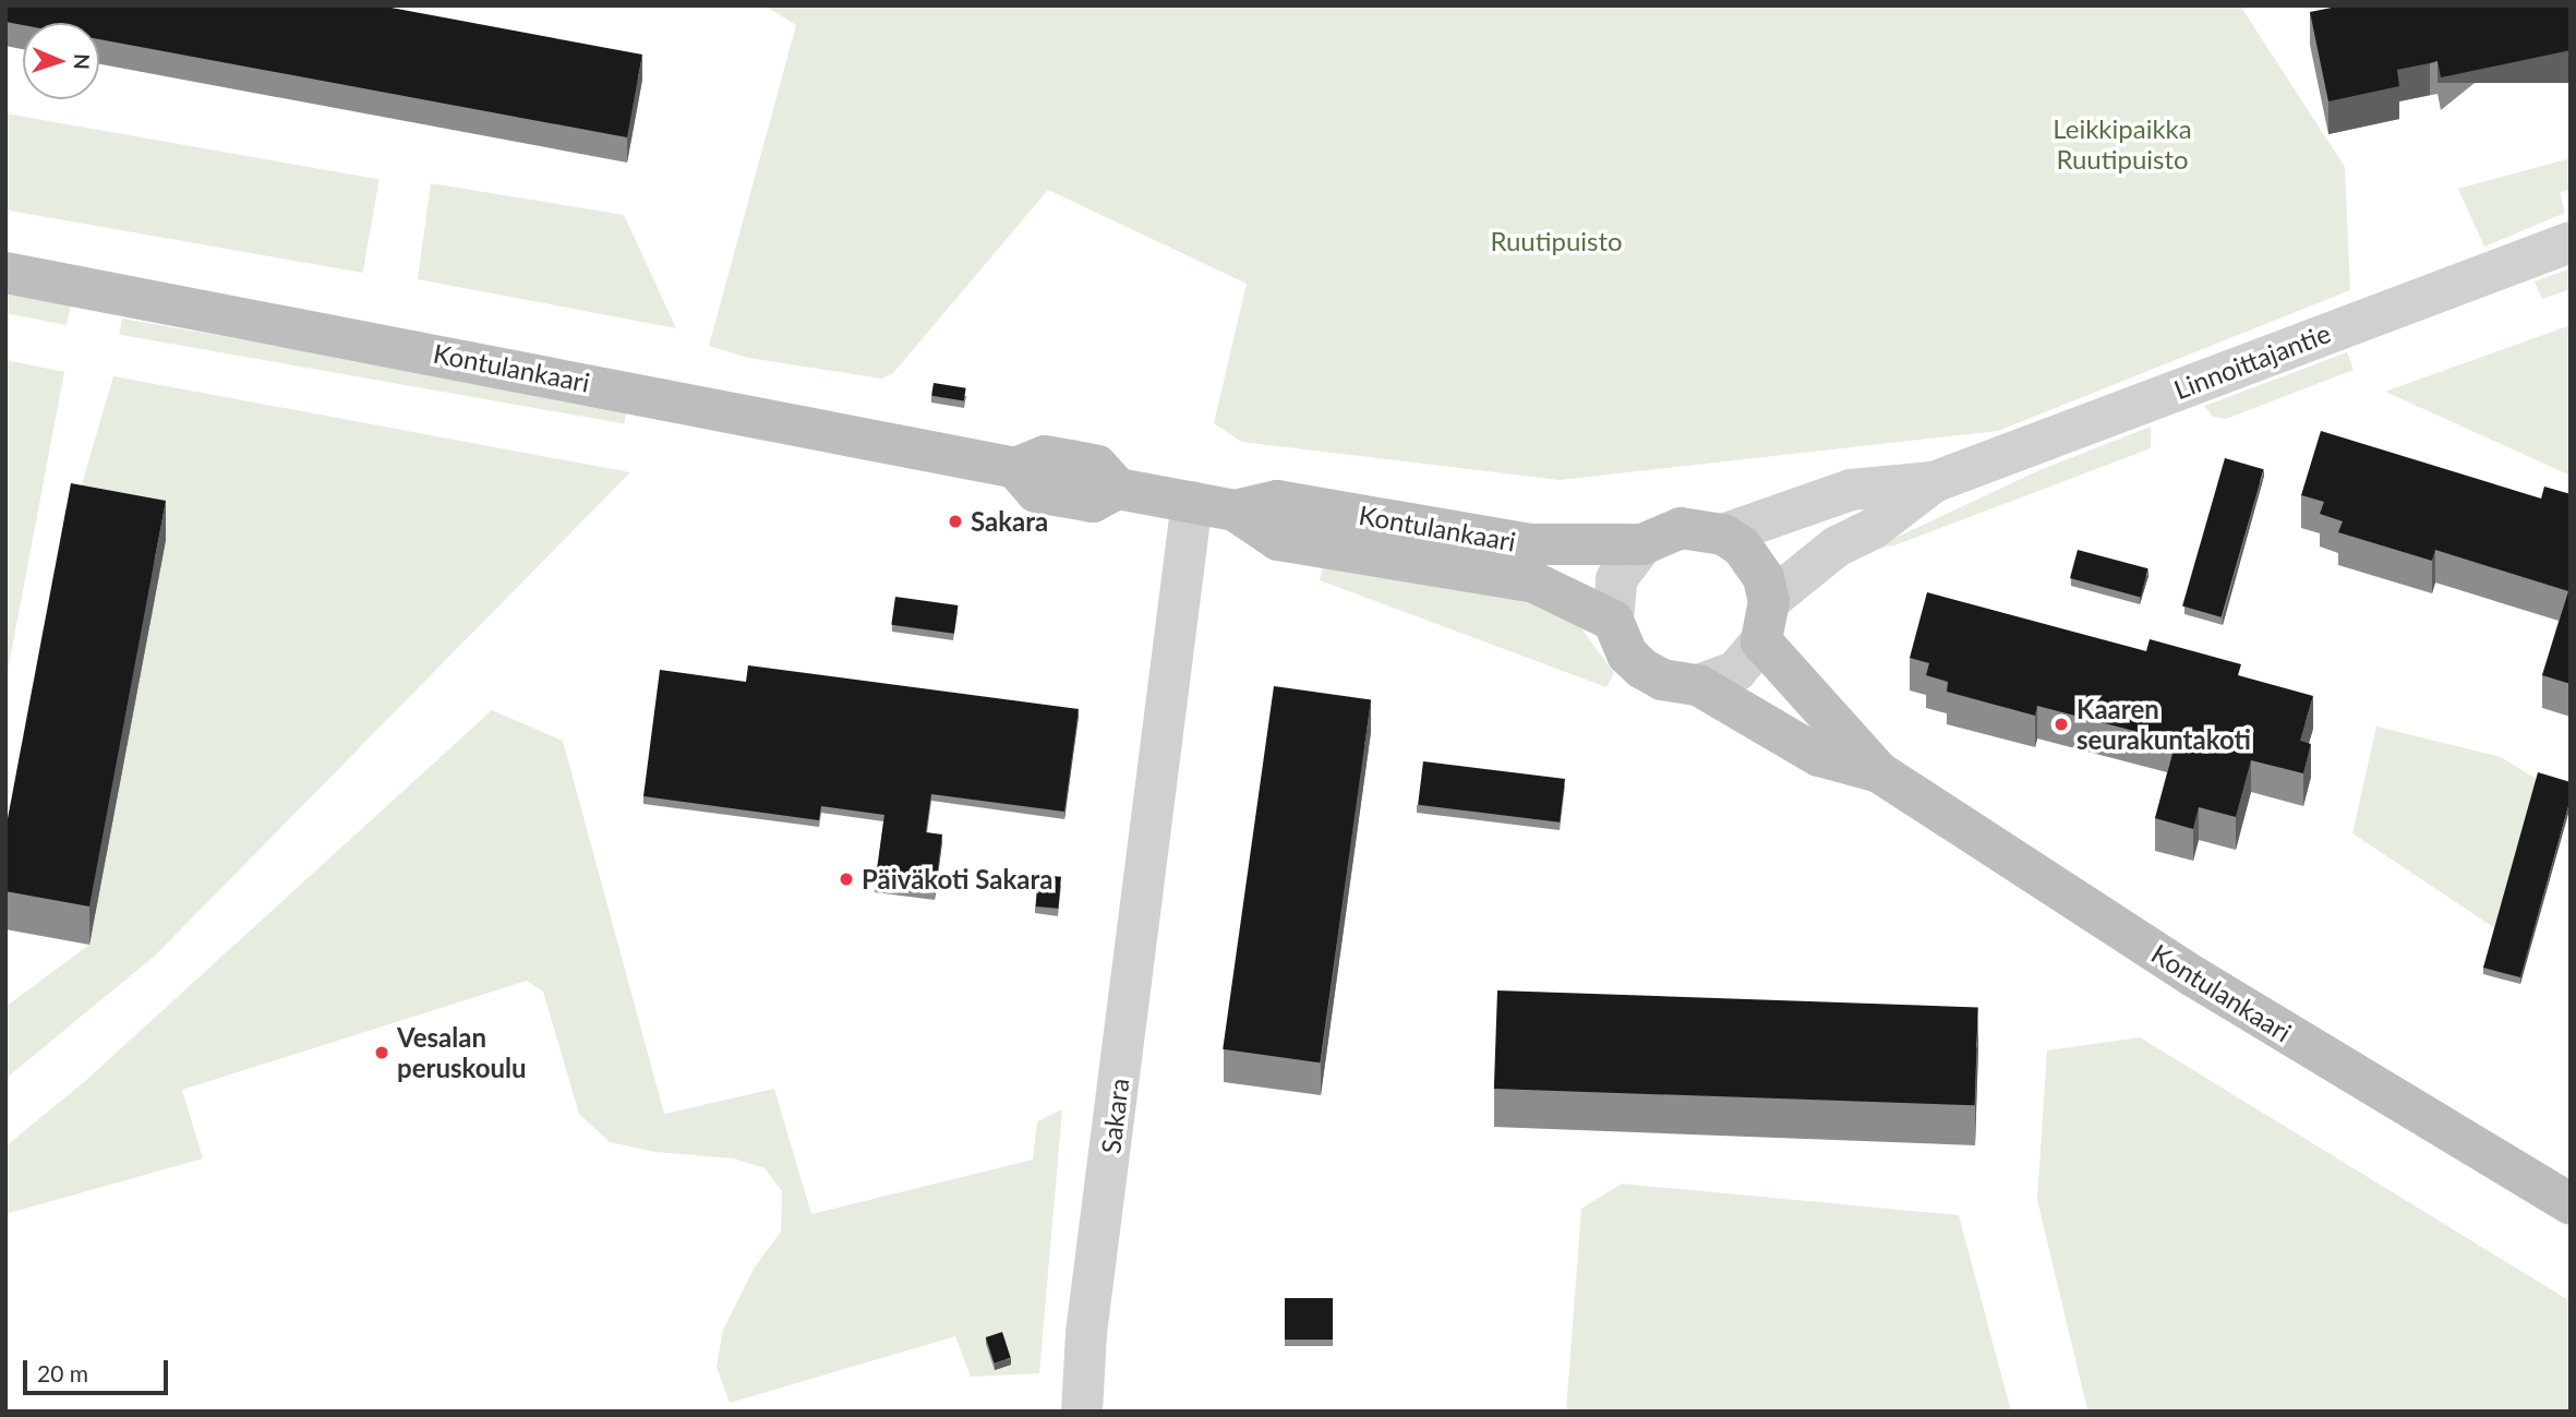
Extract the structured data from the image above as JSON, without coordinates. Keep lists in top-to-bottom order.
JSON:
{
  "streets": {
    "main road": ["Kontulankaari"],
    "street": ["Linnoittajantie", "Sakara"]
  },
  "crossings": [
    ["Linnoittajantie", "Kontulankaari"],
    ["Kontulankaari", "Sakara"]
  ],
  "parks": ["Leikkipaikka Ruutipuisto", "Ruutipuisto"],
  "places": [
    "Sakara",
    "Kaaren seurakuntakoti",
    "Päiväkoti Sakara",
    "Vesalan peruskoulu"
  ],
  "scale_bar": "20 m",
  "north": "right"
}
